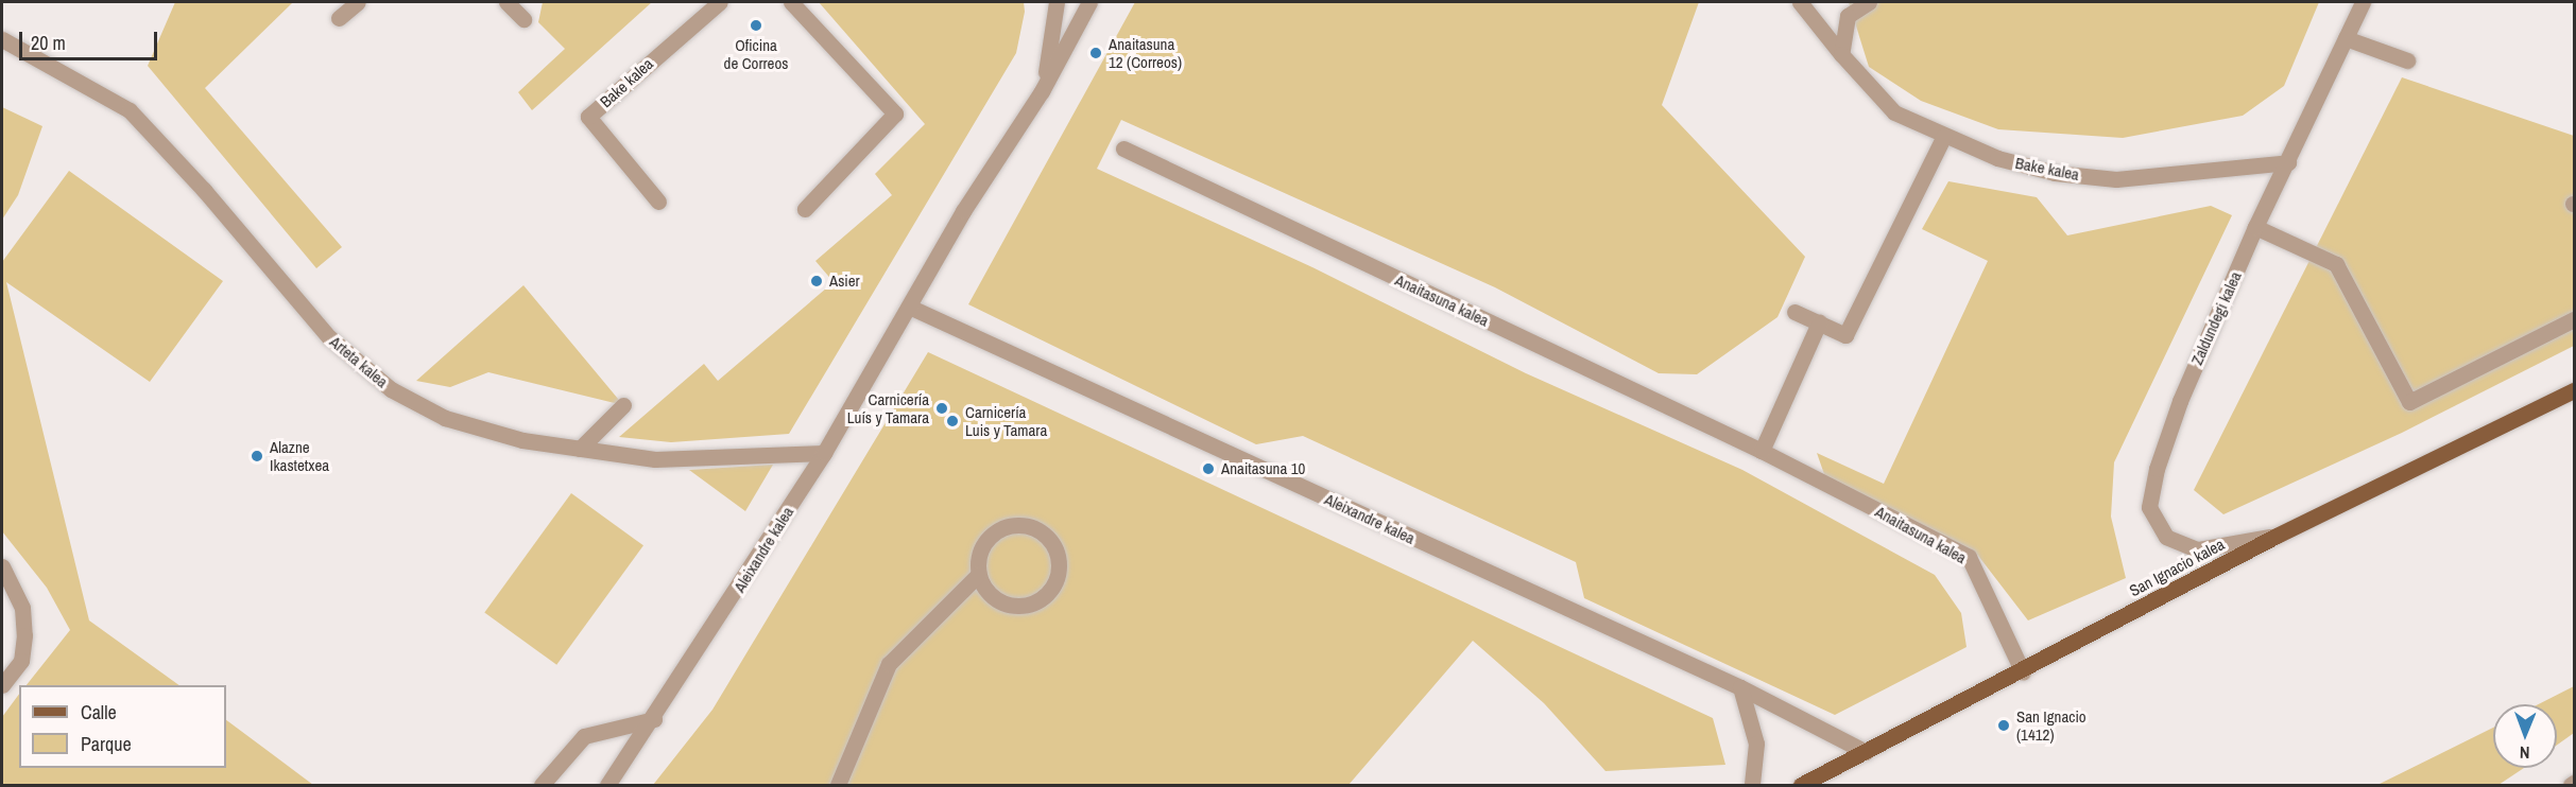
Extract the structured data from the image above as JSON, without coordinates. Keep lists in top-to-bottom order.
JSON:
{
  "streets": {
    "main road": ["San Ignacio kalea"],
    "street": [
      "Bake kalea",
      "Anaitasuna kalea",
      "Zaldundegi kalea",
      "Arteta kalea",
      "Aleixandre kalea"
    ]
  },
  "crossings": [
    ["Bake kalea", "Zaldundegi kalea"],
    ["Anaitasuna kalea", "San Ignacio kalea"],
    ["Zaldundegi kalea", "San Ignacio kalea"],
    ["Arteta kalea", "Aleixandre kalea"],
    ["Aleixandre kalea", "San Ignacio kalea"]
  ],
  "places": [
    "Oficina de Correos",
    "Anaitasuna 12 (Correos)",
    "Asier",
    "Carnicería Luís y Tamara",
    "Carnicería Luis y Tamara",
    "Alazne Ikastetxea",
    "Anaitasuna 10",
    "San Ignacio (1412)"
  ],
  "legend": ["Calle", "Parque"],
  "scale_bar": "20 m",
  "north": "bottom"
}
